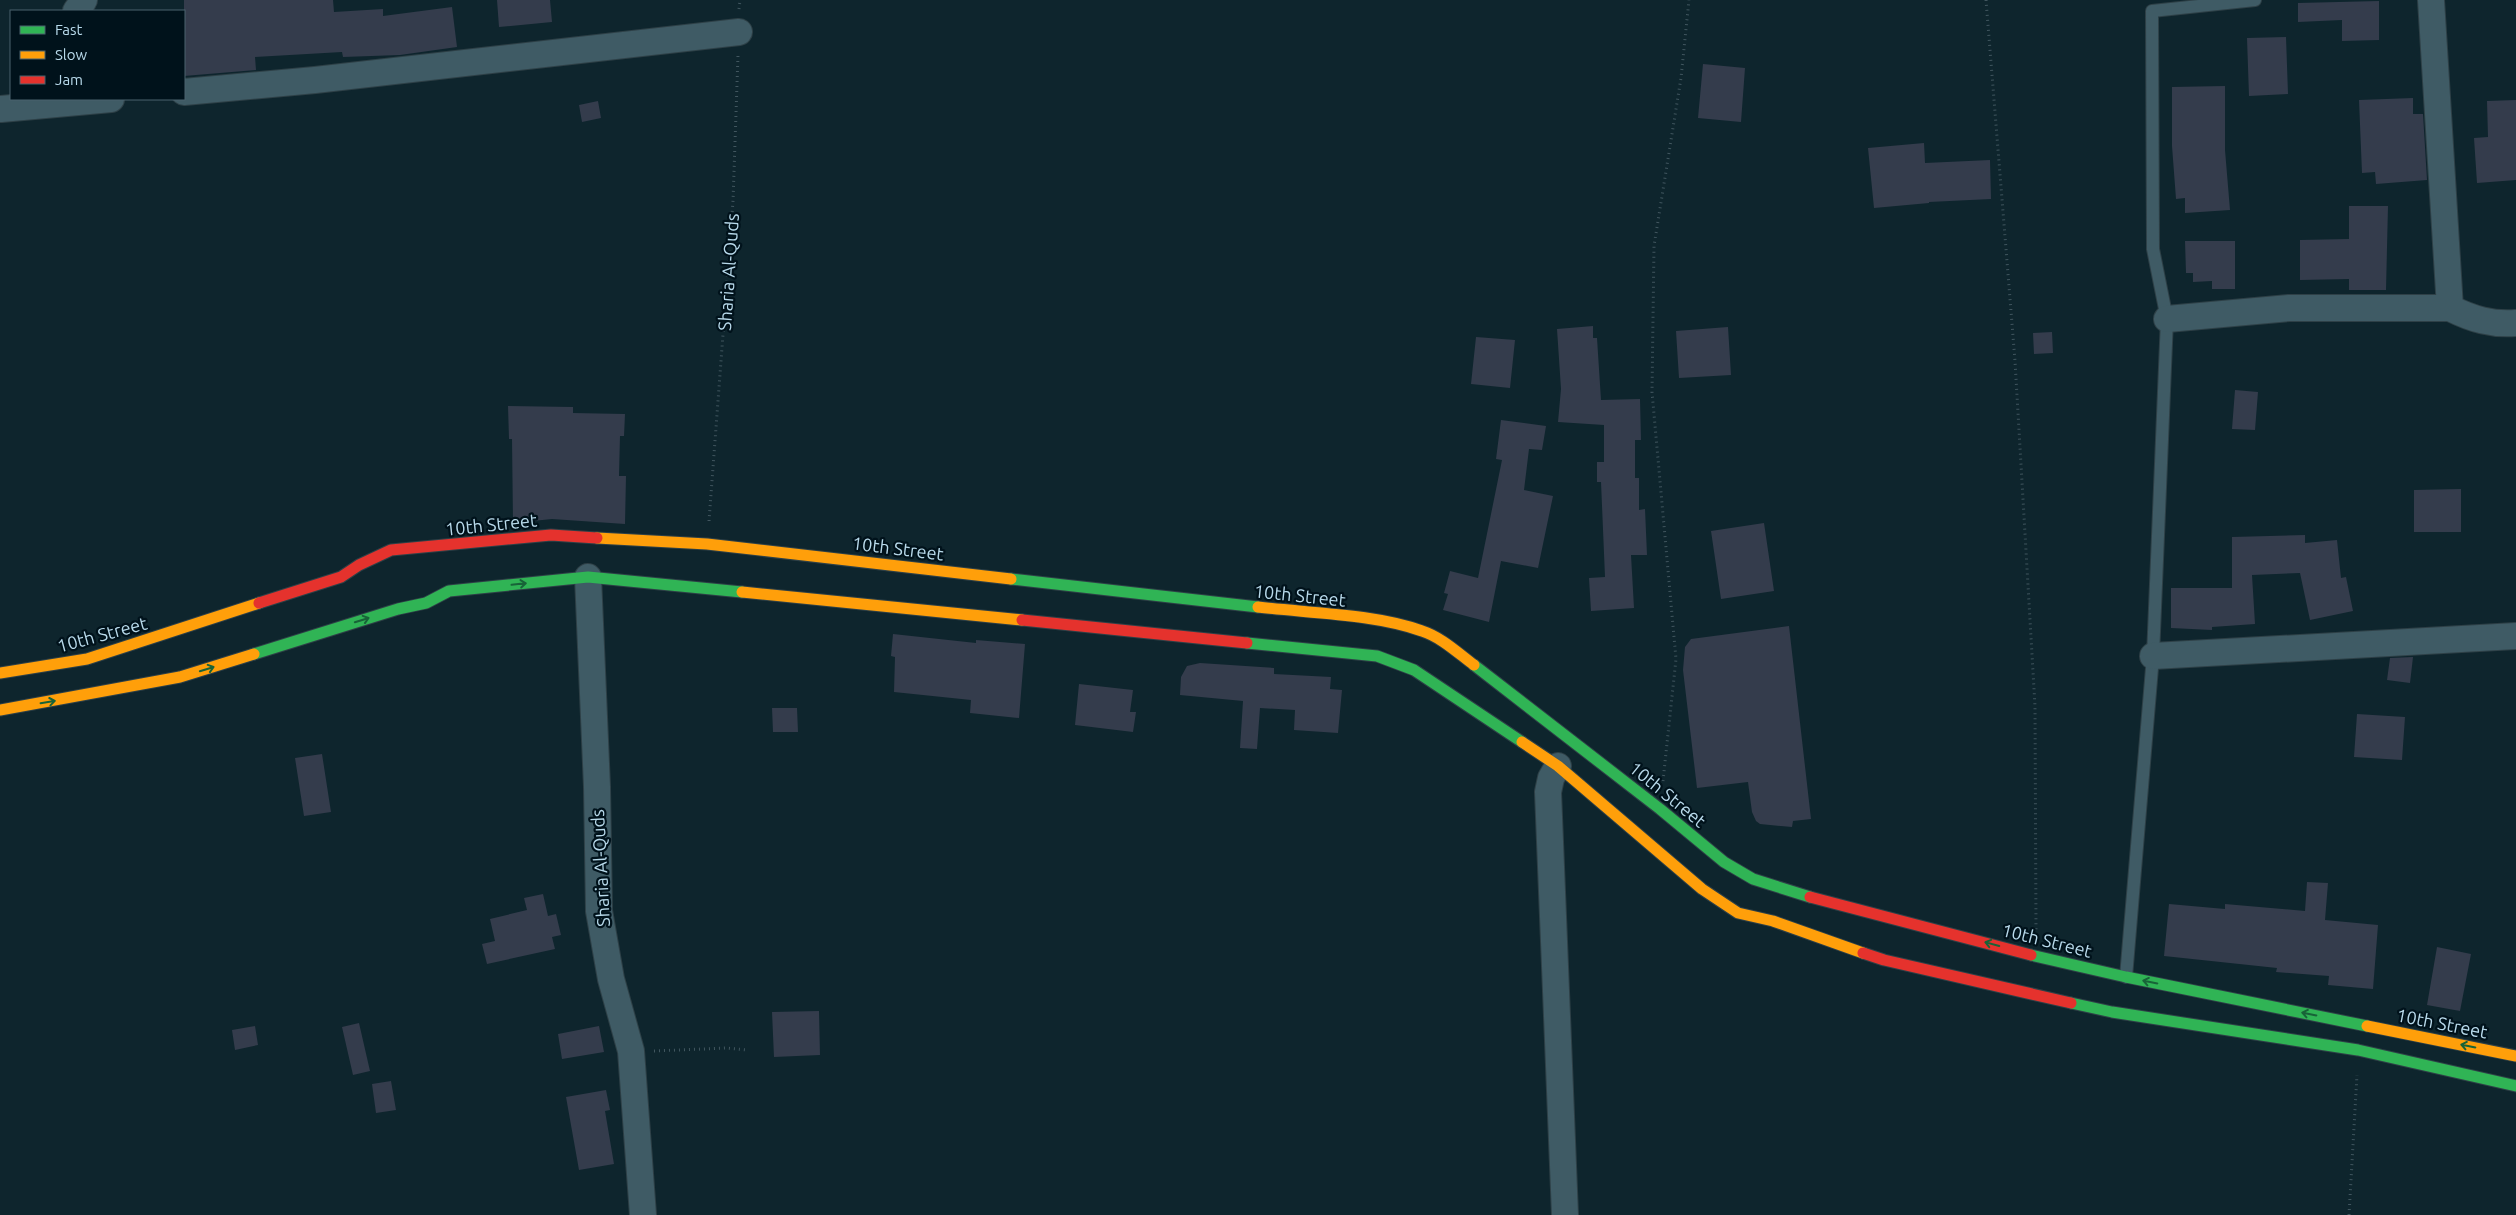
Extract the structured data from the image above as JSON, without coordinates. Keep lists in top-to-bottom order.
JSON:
{
  "streets": {
    "main road": ["10th Street"],
    "street": ["Sharia Al-Quds"]
  },
  "crossings": [
    ["Sharia Al-Quds", "10th Street"]
  ],
  "legend": ["Fast", "Slow", "Jam"]
}
